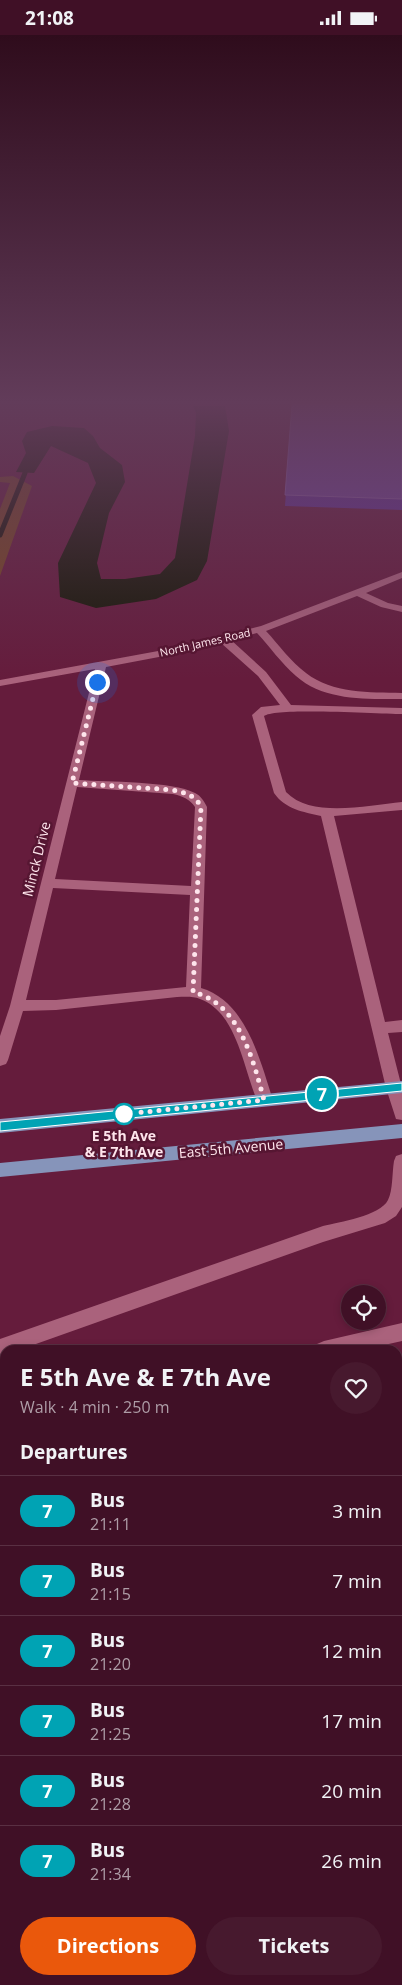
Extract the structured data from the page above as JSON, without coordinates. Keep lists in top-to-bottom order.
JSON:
{
  "streets": {
    "main road": ["East 5th Avenue"],
    "street": ["North James Road", "Minck Drive"]
  },
  "crossings": [
    ["North James Road", "Minck Drive"]
  ],
  "places": ["E 5th Ave & E 7th Ave"],
  "lines": ["bus line 7"],
  "page": {
    "status": "21:08",
    "on_map": "7",
    "heading": [
      ["E 5th Ave & E 7th Ave", "Walk · 4 min · 250 m"],
      "Departures"
    ],
    "list": [
      {
        "mark": "7",
        "name": "Bus",
        "note": "21:11",
        "value": "3 min"
      },
      {
        "mark": "7",
        "name": "Bus",
        "note": "21:15",
        "value": "7 min"
      },
      {
        "mark": "7",
        "name": "Bus",
        "note": "21:20",
        "value": "12 min"
      },
      {
        "mark": "7",
        "name": "Bus",
        "note": "21:25",
        "value": "17 min"
      },
      {
        "mark": "7",
        "name": "Bus",
        "note": "21:28",
        "value": "20 min"
      },
      {
        "mark": "7",
        "name": "Bus",
        "note": "21:34",
        "value": "26 min"
      }
    ],
    "buttons": ["Directions", "Tickets"]
  }
}
